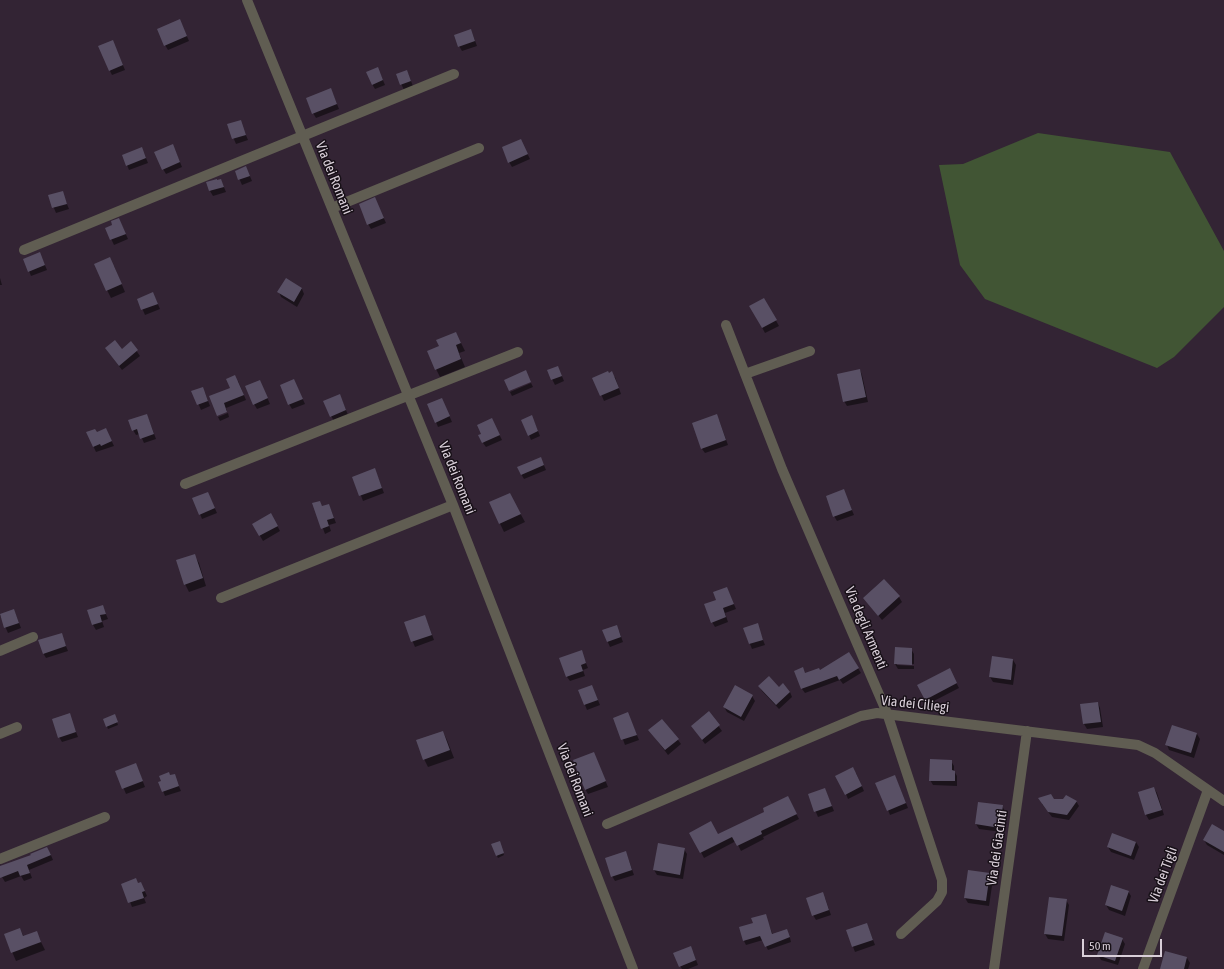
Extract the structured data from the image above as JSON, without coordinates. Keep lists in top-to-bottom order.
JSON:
{
  "streets": {
    "street": [
      "Via dei Romani",
      "Via degli Armenti",
      "Via dei Ciliegi",
      "Via dei Giacinti",
      "Via dei Tigli"
    ]
  },
  "crossings": [
    ["Via degli Armenti", "Via dei Ciliegi"],
    ["Via dei Ciliegi", "Via dei Giacinti"],
    ["Via dei Ciliegi", "Via dei Tigli"]
  ],
  "scale_bar": "50 m"
}
